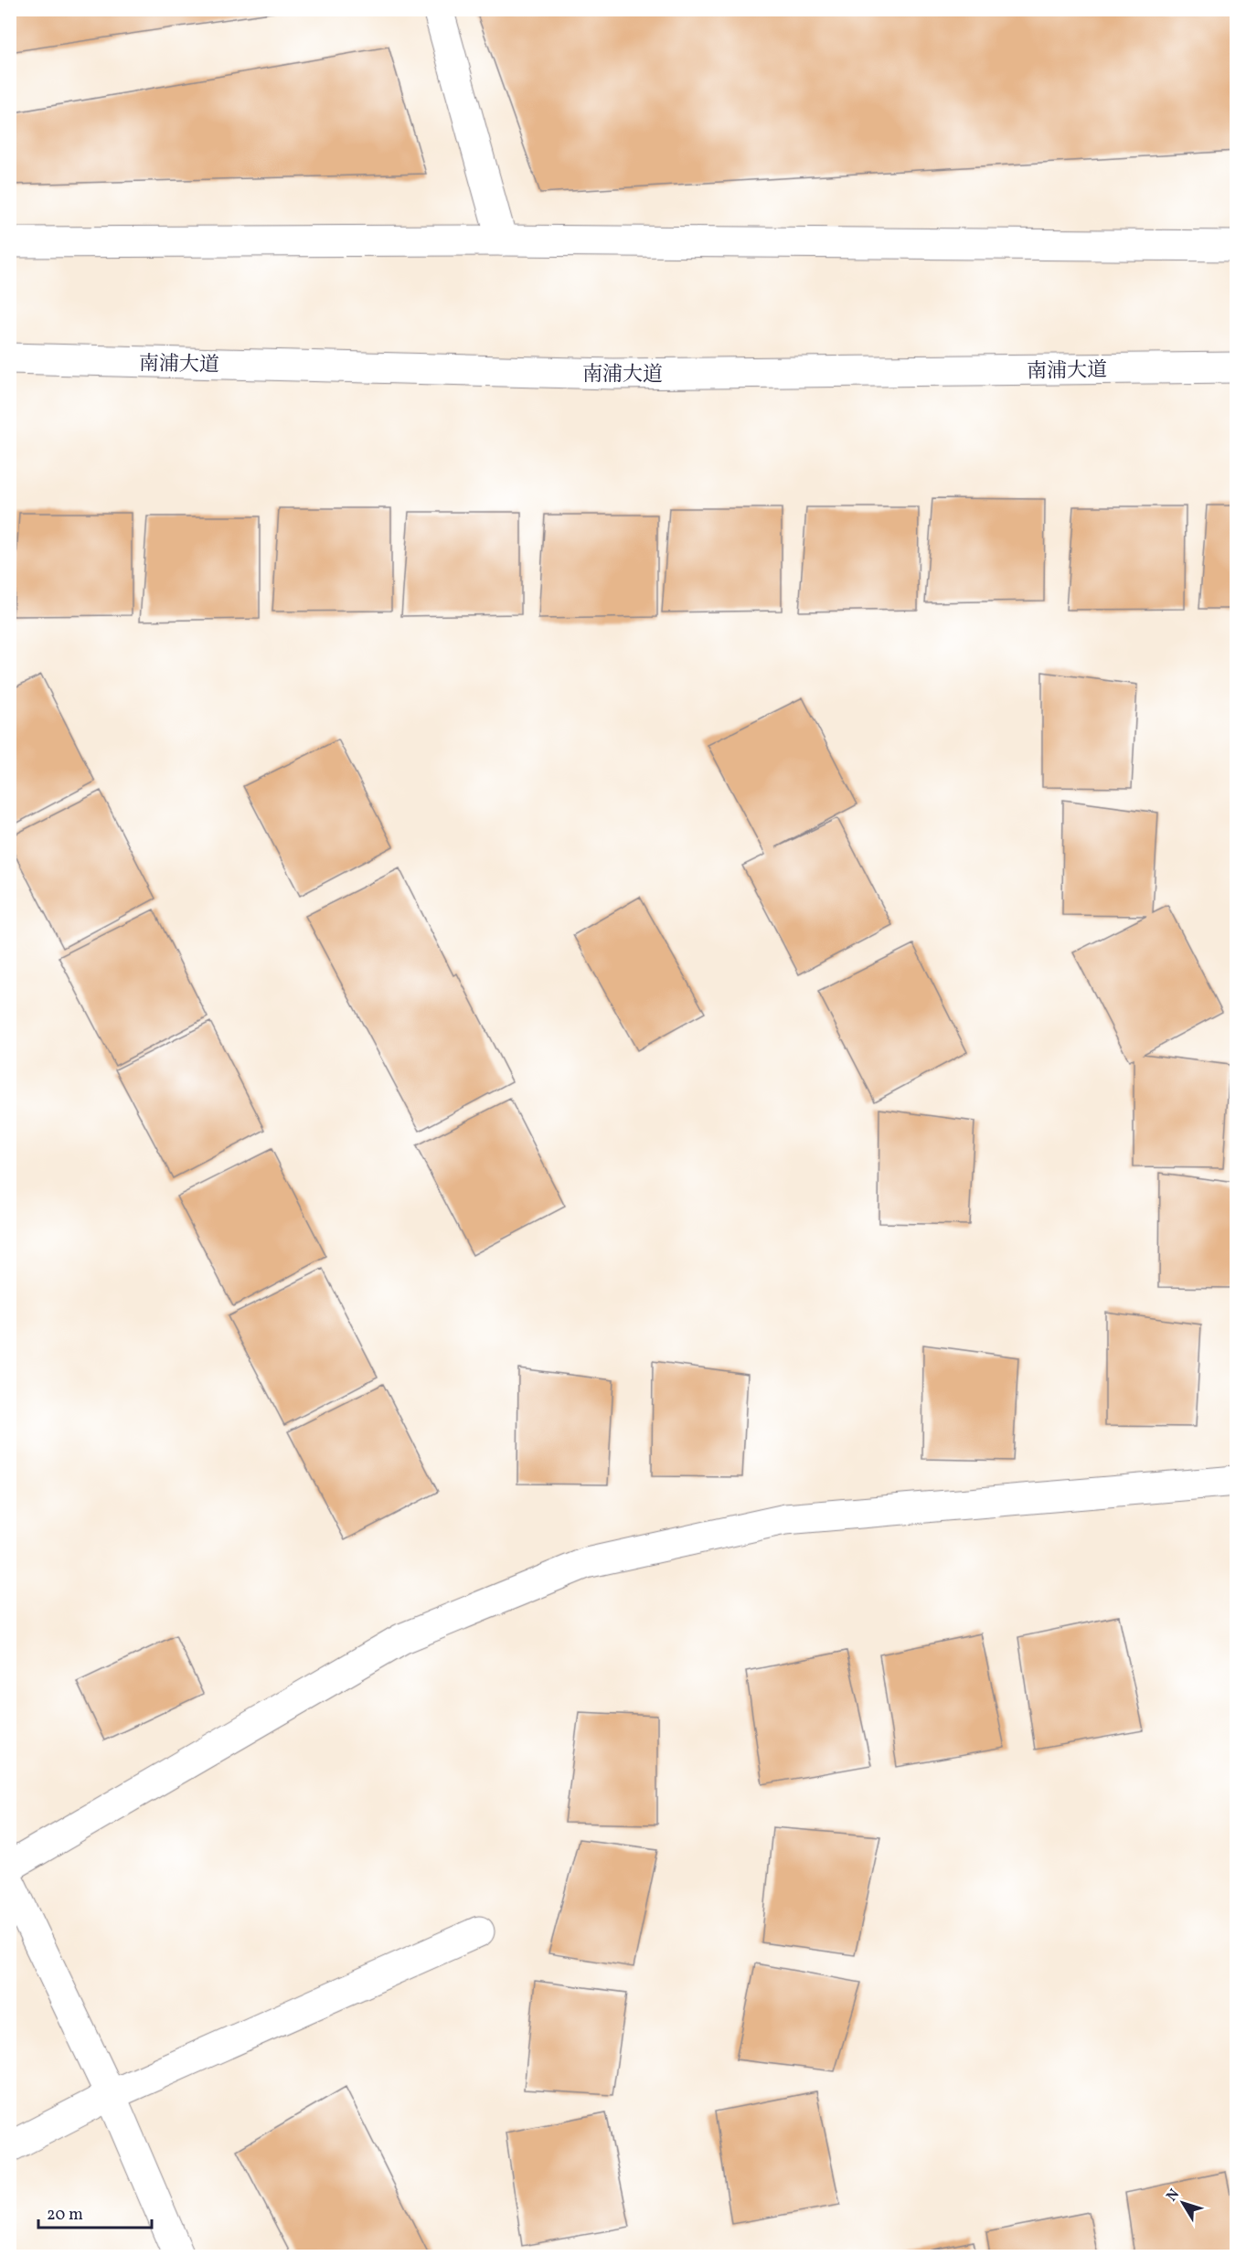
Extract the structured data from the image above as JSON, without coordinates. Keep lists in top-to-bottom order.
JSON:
{
  "streets": {
    "street": ["南浦大道"]
  },
  "scale_bar": "20 m",
  "north": "top left"
}
